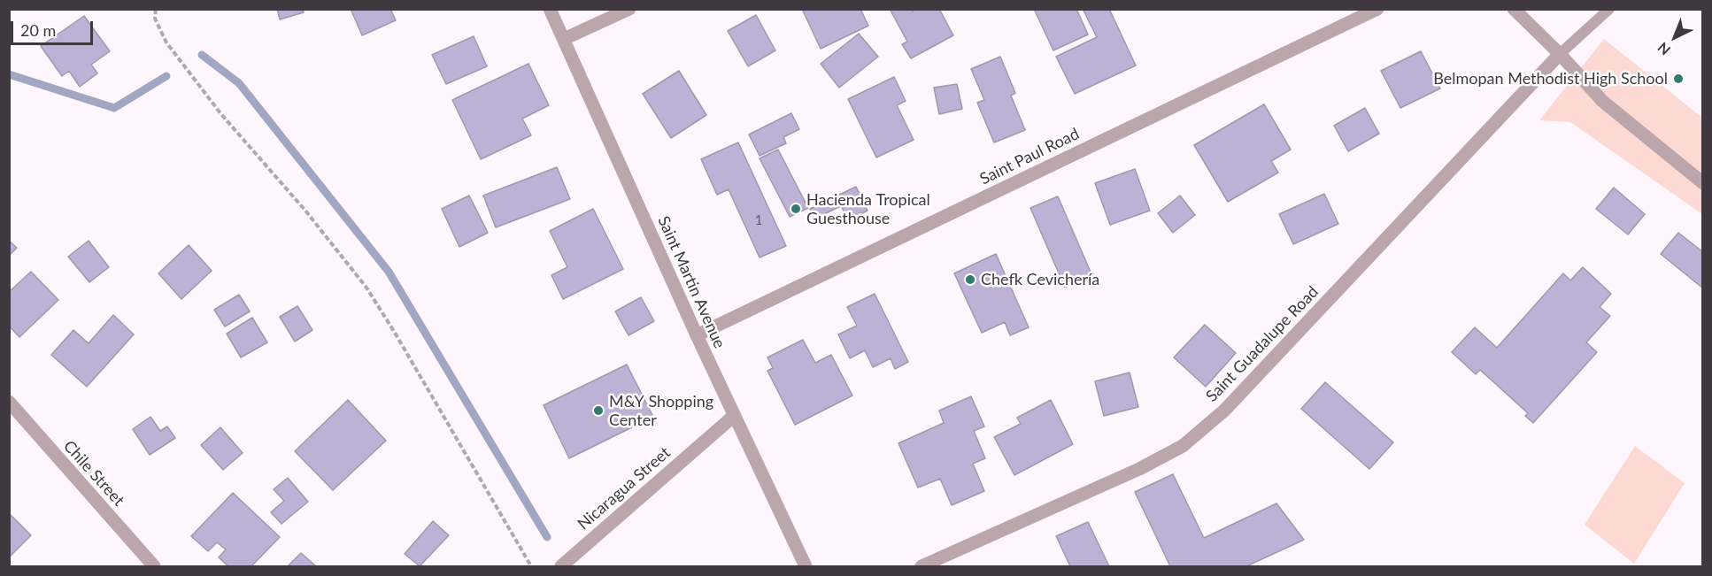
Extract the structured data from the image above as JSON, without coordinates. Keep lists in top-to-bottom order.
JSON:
{
  "streets": {
    "street": [
      "Saint Paul Road",
      "Saint Martin Avenue",
      "Saint Guadalupe Road",
      "Chile Street",
      "Nicaragua Street"
    ]
  },
  "crossings": [
    ["Saint Paul Road", "Saint Martin Avenue"],
    ["Saint Martin Avenue", "Nicaragua Street"]
  ],
  "places": [
    "Belmopan Methodist High School",
    "Hacienda Tropical Guesthouse",
    "Chefk Cevichería",
    "M&Y Shopping Center"
  ],
  "house_numbers": ["1"],
  "scale_bar": "20 m",
  "north": "bottom left"
}
